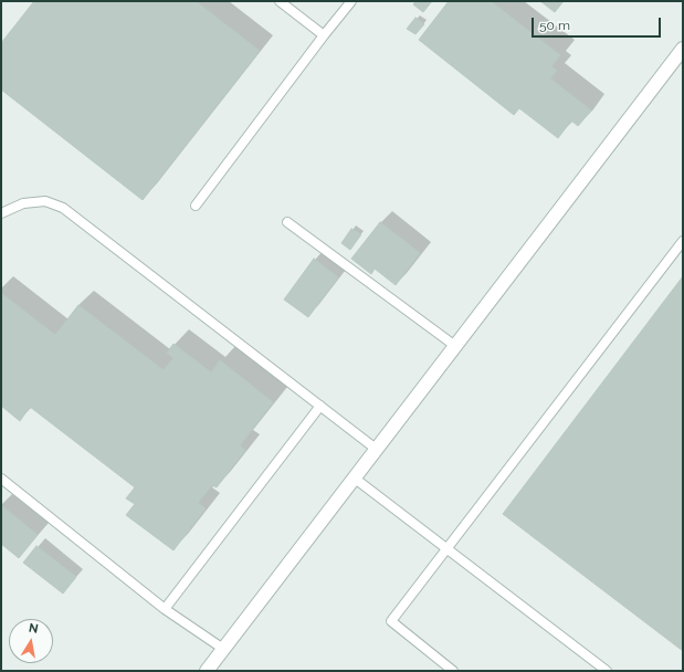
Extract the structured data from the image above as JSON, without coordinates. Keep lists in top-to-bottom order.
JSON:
{
  "scale_bar": "50 m",
  "north": "top"
}
